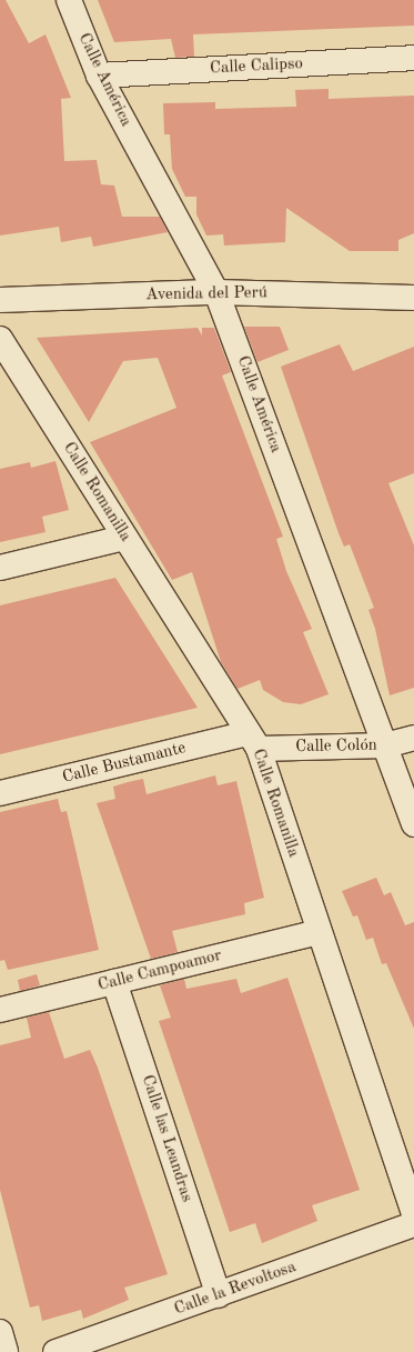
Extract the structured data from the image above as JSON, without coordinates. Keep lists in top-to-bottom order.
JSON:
{
  "streets": {
    "street": [
      "Calle Calipso",
      "Calle América",
      "Avenida del Perú",
      "Calle Romanilla",
      "Calle Colón",
      "Calle Bustamante",
      "Calle Campoamor",
      "Calle las Leandras",
      "Calle la Revoltosa"
    ]
  },
  "crossings": [
    ["Calle Calipso", "Calle América"],
    ["Calle América", "Avenida del Perú"],
    ["Calle América", "Calle Colón"],
    ["Calle Romanilla", "Calle Colón"],
    ["Calle Romanilla", "Calle Bustamante"],
    ["Calle Romanilla", "Calle Campoamor"],
    ["Calle Colón", "Calle Bustamante"],
    ["Calle Campoamor", "Calle las Leandras"],
    ["Calle las Leandras", "Calle la Revoltosa"]
  ]
}
